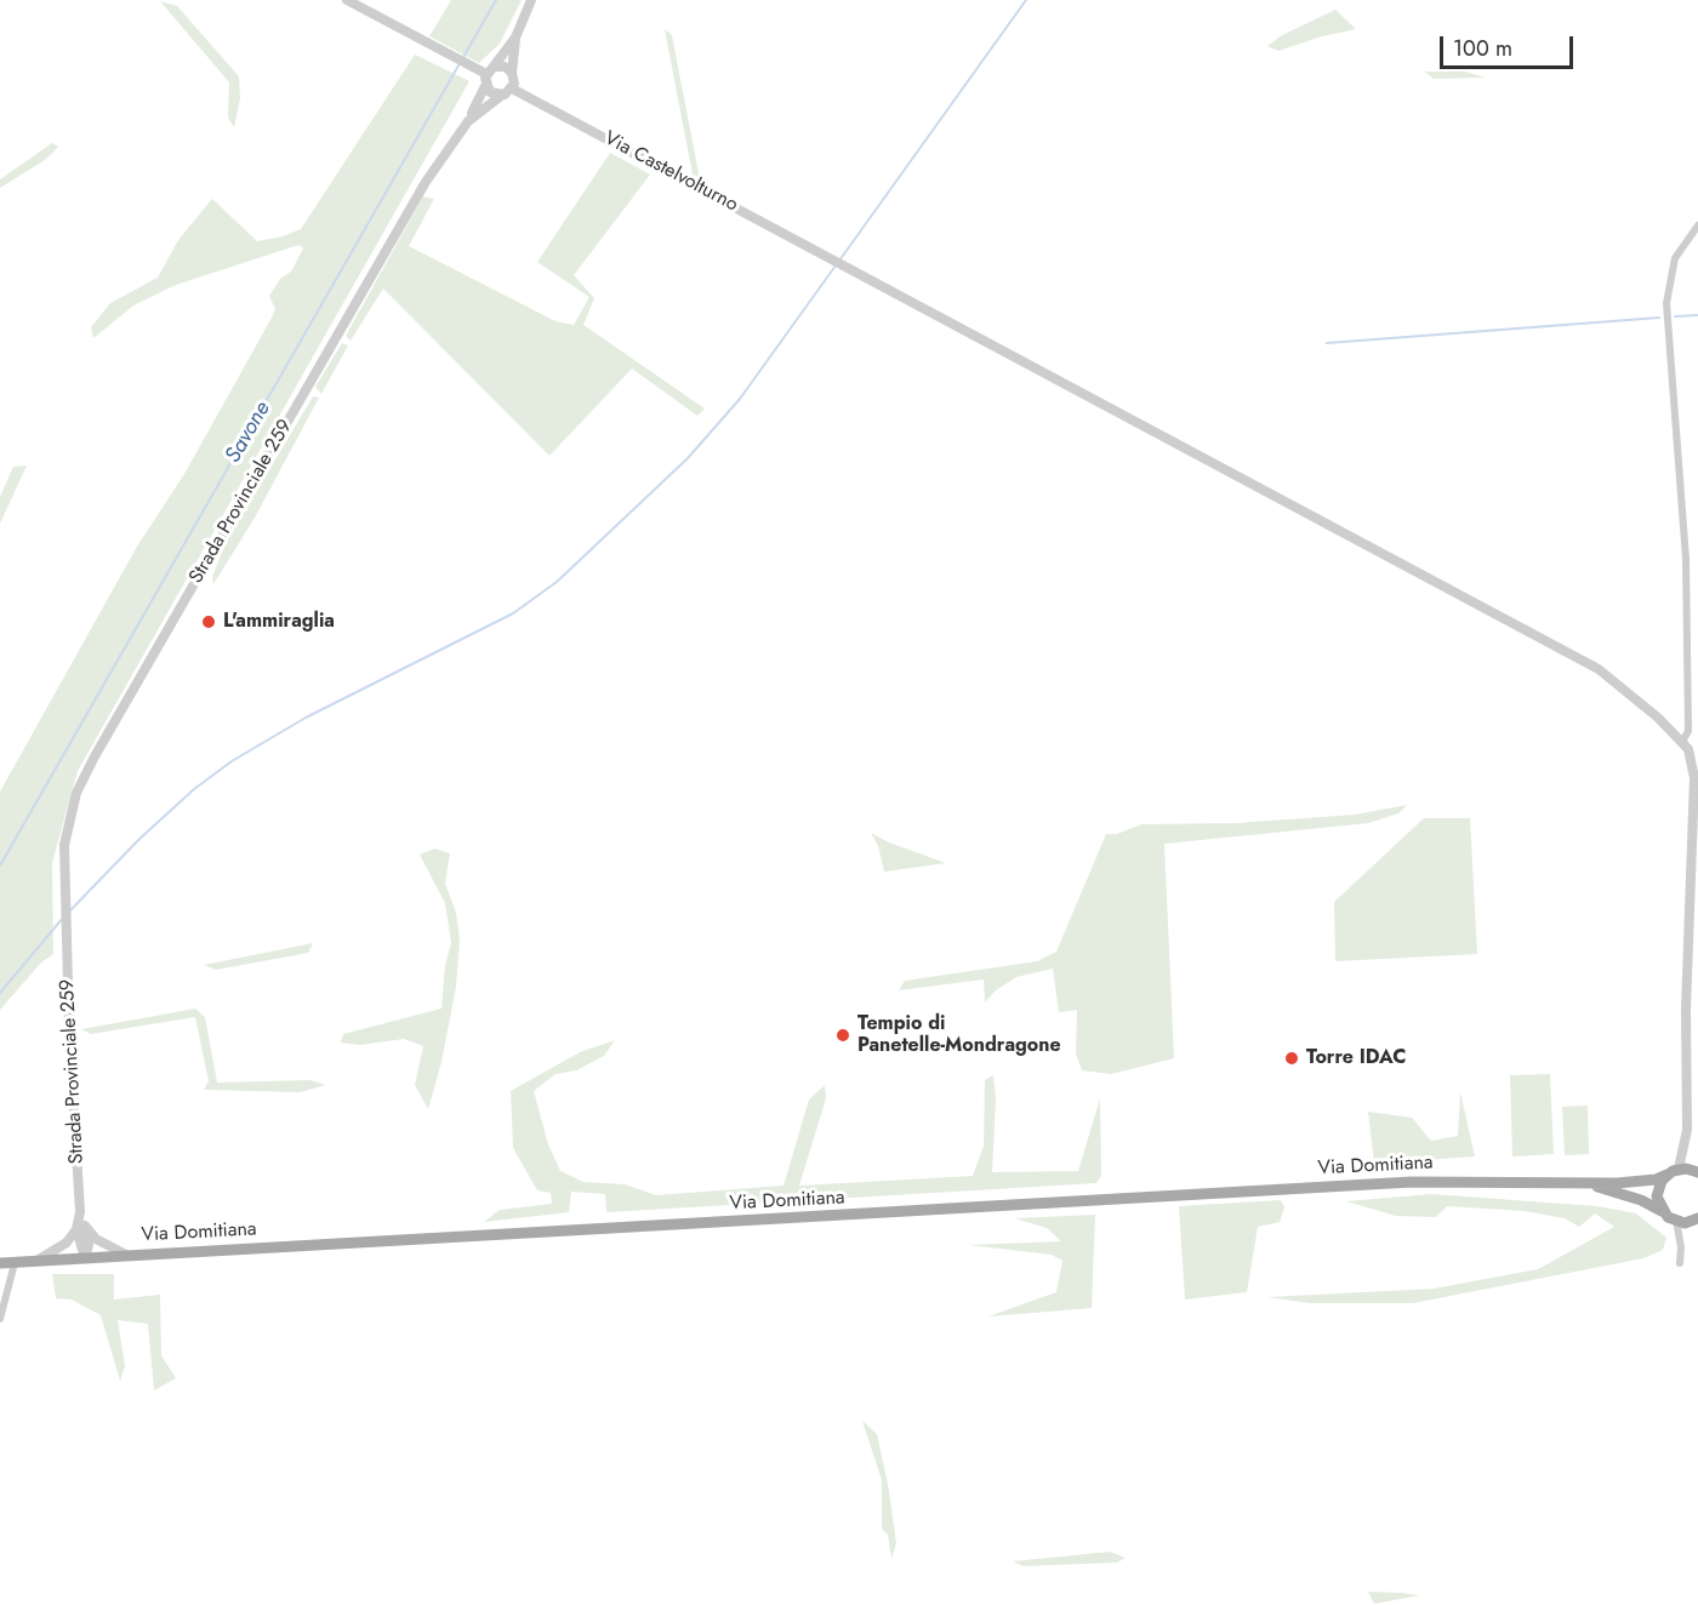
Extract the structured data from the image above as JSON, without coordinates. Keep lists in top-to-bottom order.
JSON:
{
  "streets": {
    "main road": ["Via Domitiana"],
    "street": ["Via Castelvolturno", "Strada Provinciale 259"]
  },
  "crossings": [
    ["Via Castelvolturno", "Strada Provinciale 259"],
    ["Strada Provinciale 259", "Via Domitiana"]
  ],
  "water": ["Savone"],
  "places": ["L'ammiraglia", "Tempio di Panetelle-Mondragone", "Torre IDAC"],
  "scale_bar": "100 m"
}
